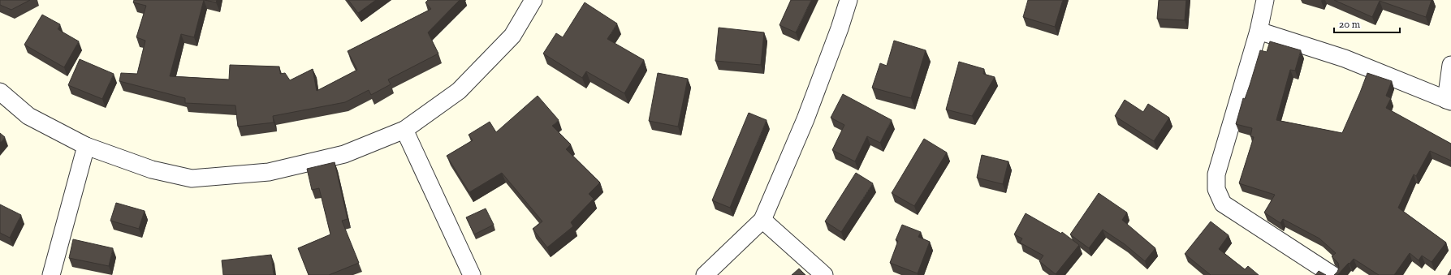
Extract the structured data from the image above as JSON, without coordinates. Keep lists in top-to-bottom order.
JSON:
{
  "scale_bar": "20 m"
}
